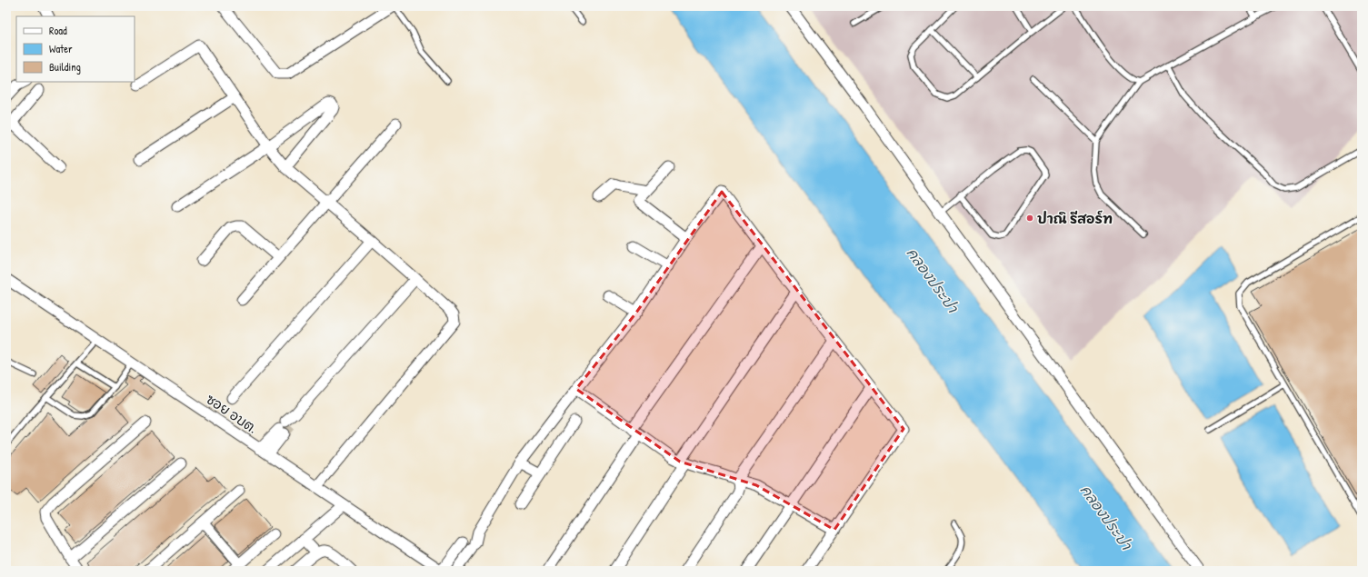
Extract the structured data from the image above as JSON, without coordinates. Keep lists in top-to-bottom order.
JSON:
{
  "streets": {
    "street": ["ซอย อบต."]
  },
  "water": ["คลองประปา"],
  "places": ["ปาณิ รีสอร์ท"],
  "legend": ["Road", "Water", "Building"]
}
